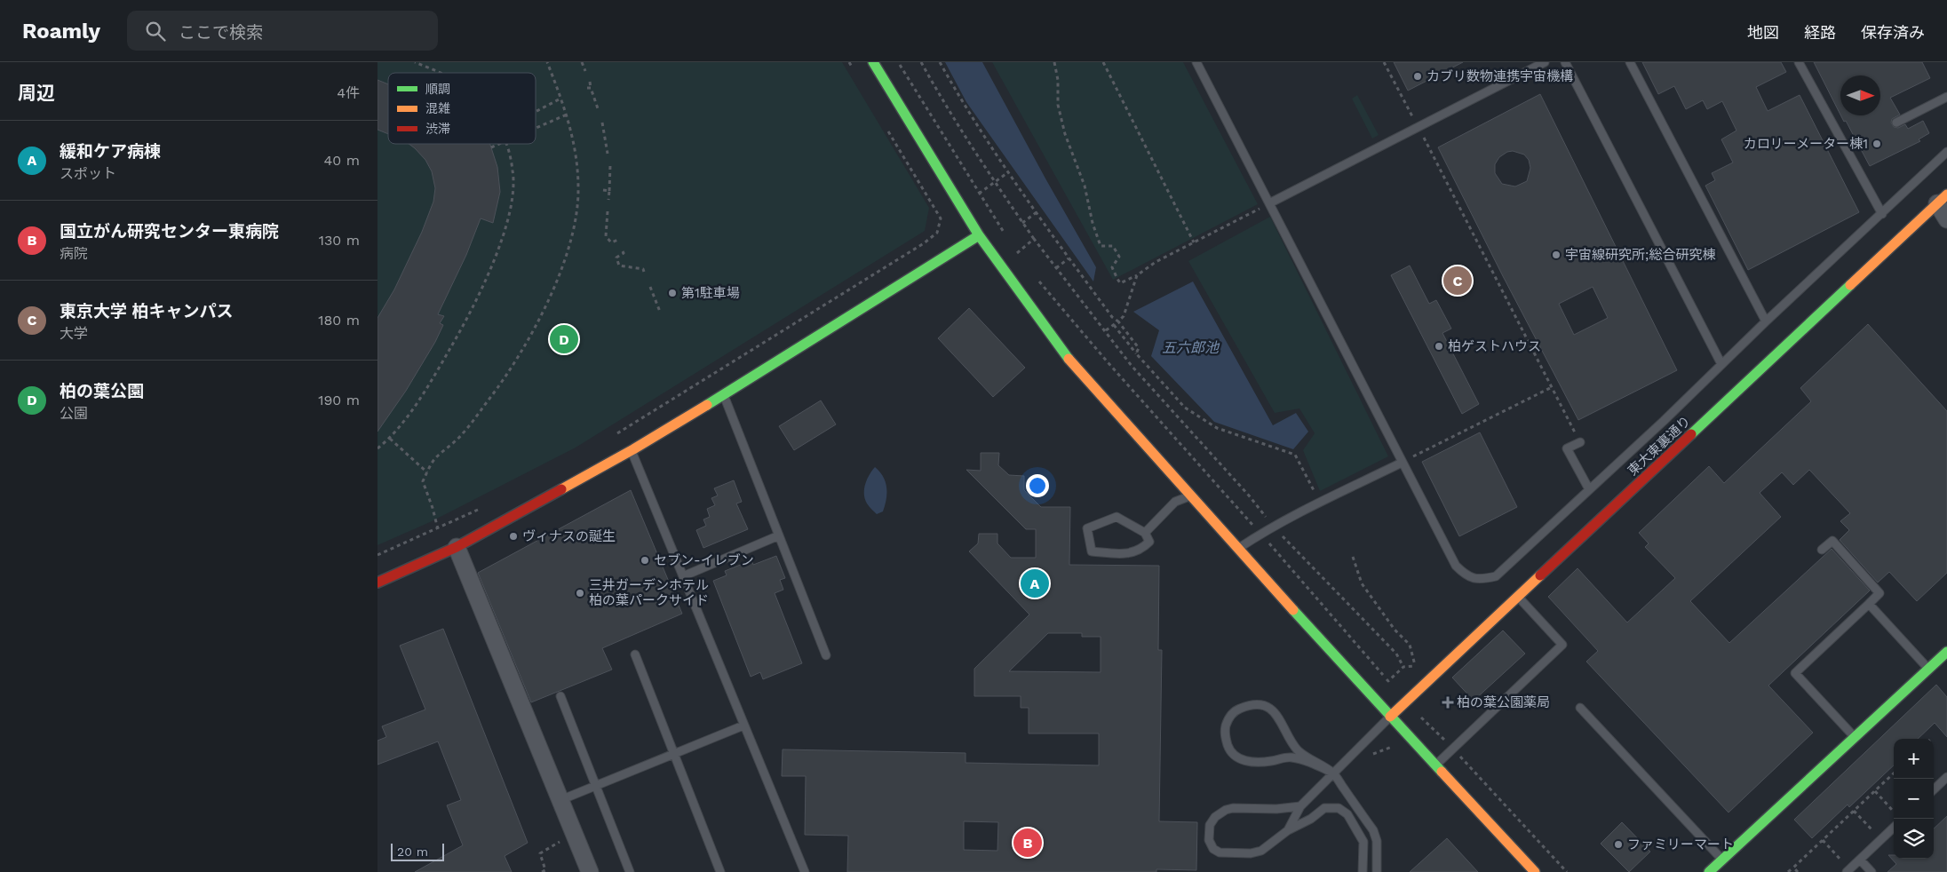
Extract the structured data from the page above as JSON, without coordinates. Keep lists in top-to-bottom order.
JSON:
{
  "streets": {
    "street": ["東大東裏通り"]
  },
  "water": ["五六郎池"],
  "places": {
    "other": [
      "カブリ数物連携宇宙機構",
      "カロリーメーター棟1",
      "宇宙線研究所;総合研究棟",
      "第1駐車場",
      "柏ゲストハウス",
      "ヴィナスの誕生",
      "セブン-イレブン",
      "三井ガーデンホテル 柏の葉パークサイド",
      "ファミリーマート"
    ],
    "health": ["柏の葉公園薬局"]
  },
  "legend": ["順調", "混雑", "渋滞"],
  "scale_bar": "20 m",
  "north": "right",
  "page": {
    "header": "Roamly",
    "search": "ここで検索",
    "nav": ["地図", "経路", "保存済み"],
    "heading": ["周辺", "4件"],
    "list": [
      {
        "mark": "A",
        "name": "緩和ケア病棟",
        "note": "スポット",
        "value": "40 m"
      },
      {
        "mark": "B",
        "name": "国立がん研究センター東病院",
        "note": "病院",
        "value": "130 m"
      },
      {
        "mark": "C",
        "name": "東京大学 柏キャンパス",
        "note": "大学",
        "value": "180 m"
      },
      {
        "mark": "D",
        "name": "柏の葉公園",
        "note": "公園",
        "value": "190 m"
      }
    ],
    "pins": [
      "C",
      "D",
      "A",
      "B"
    ],
    "map_buttons": ["+", "−"],
    "scale": "20 m"
  }
}
